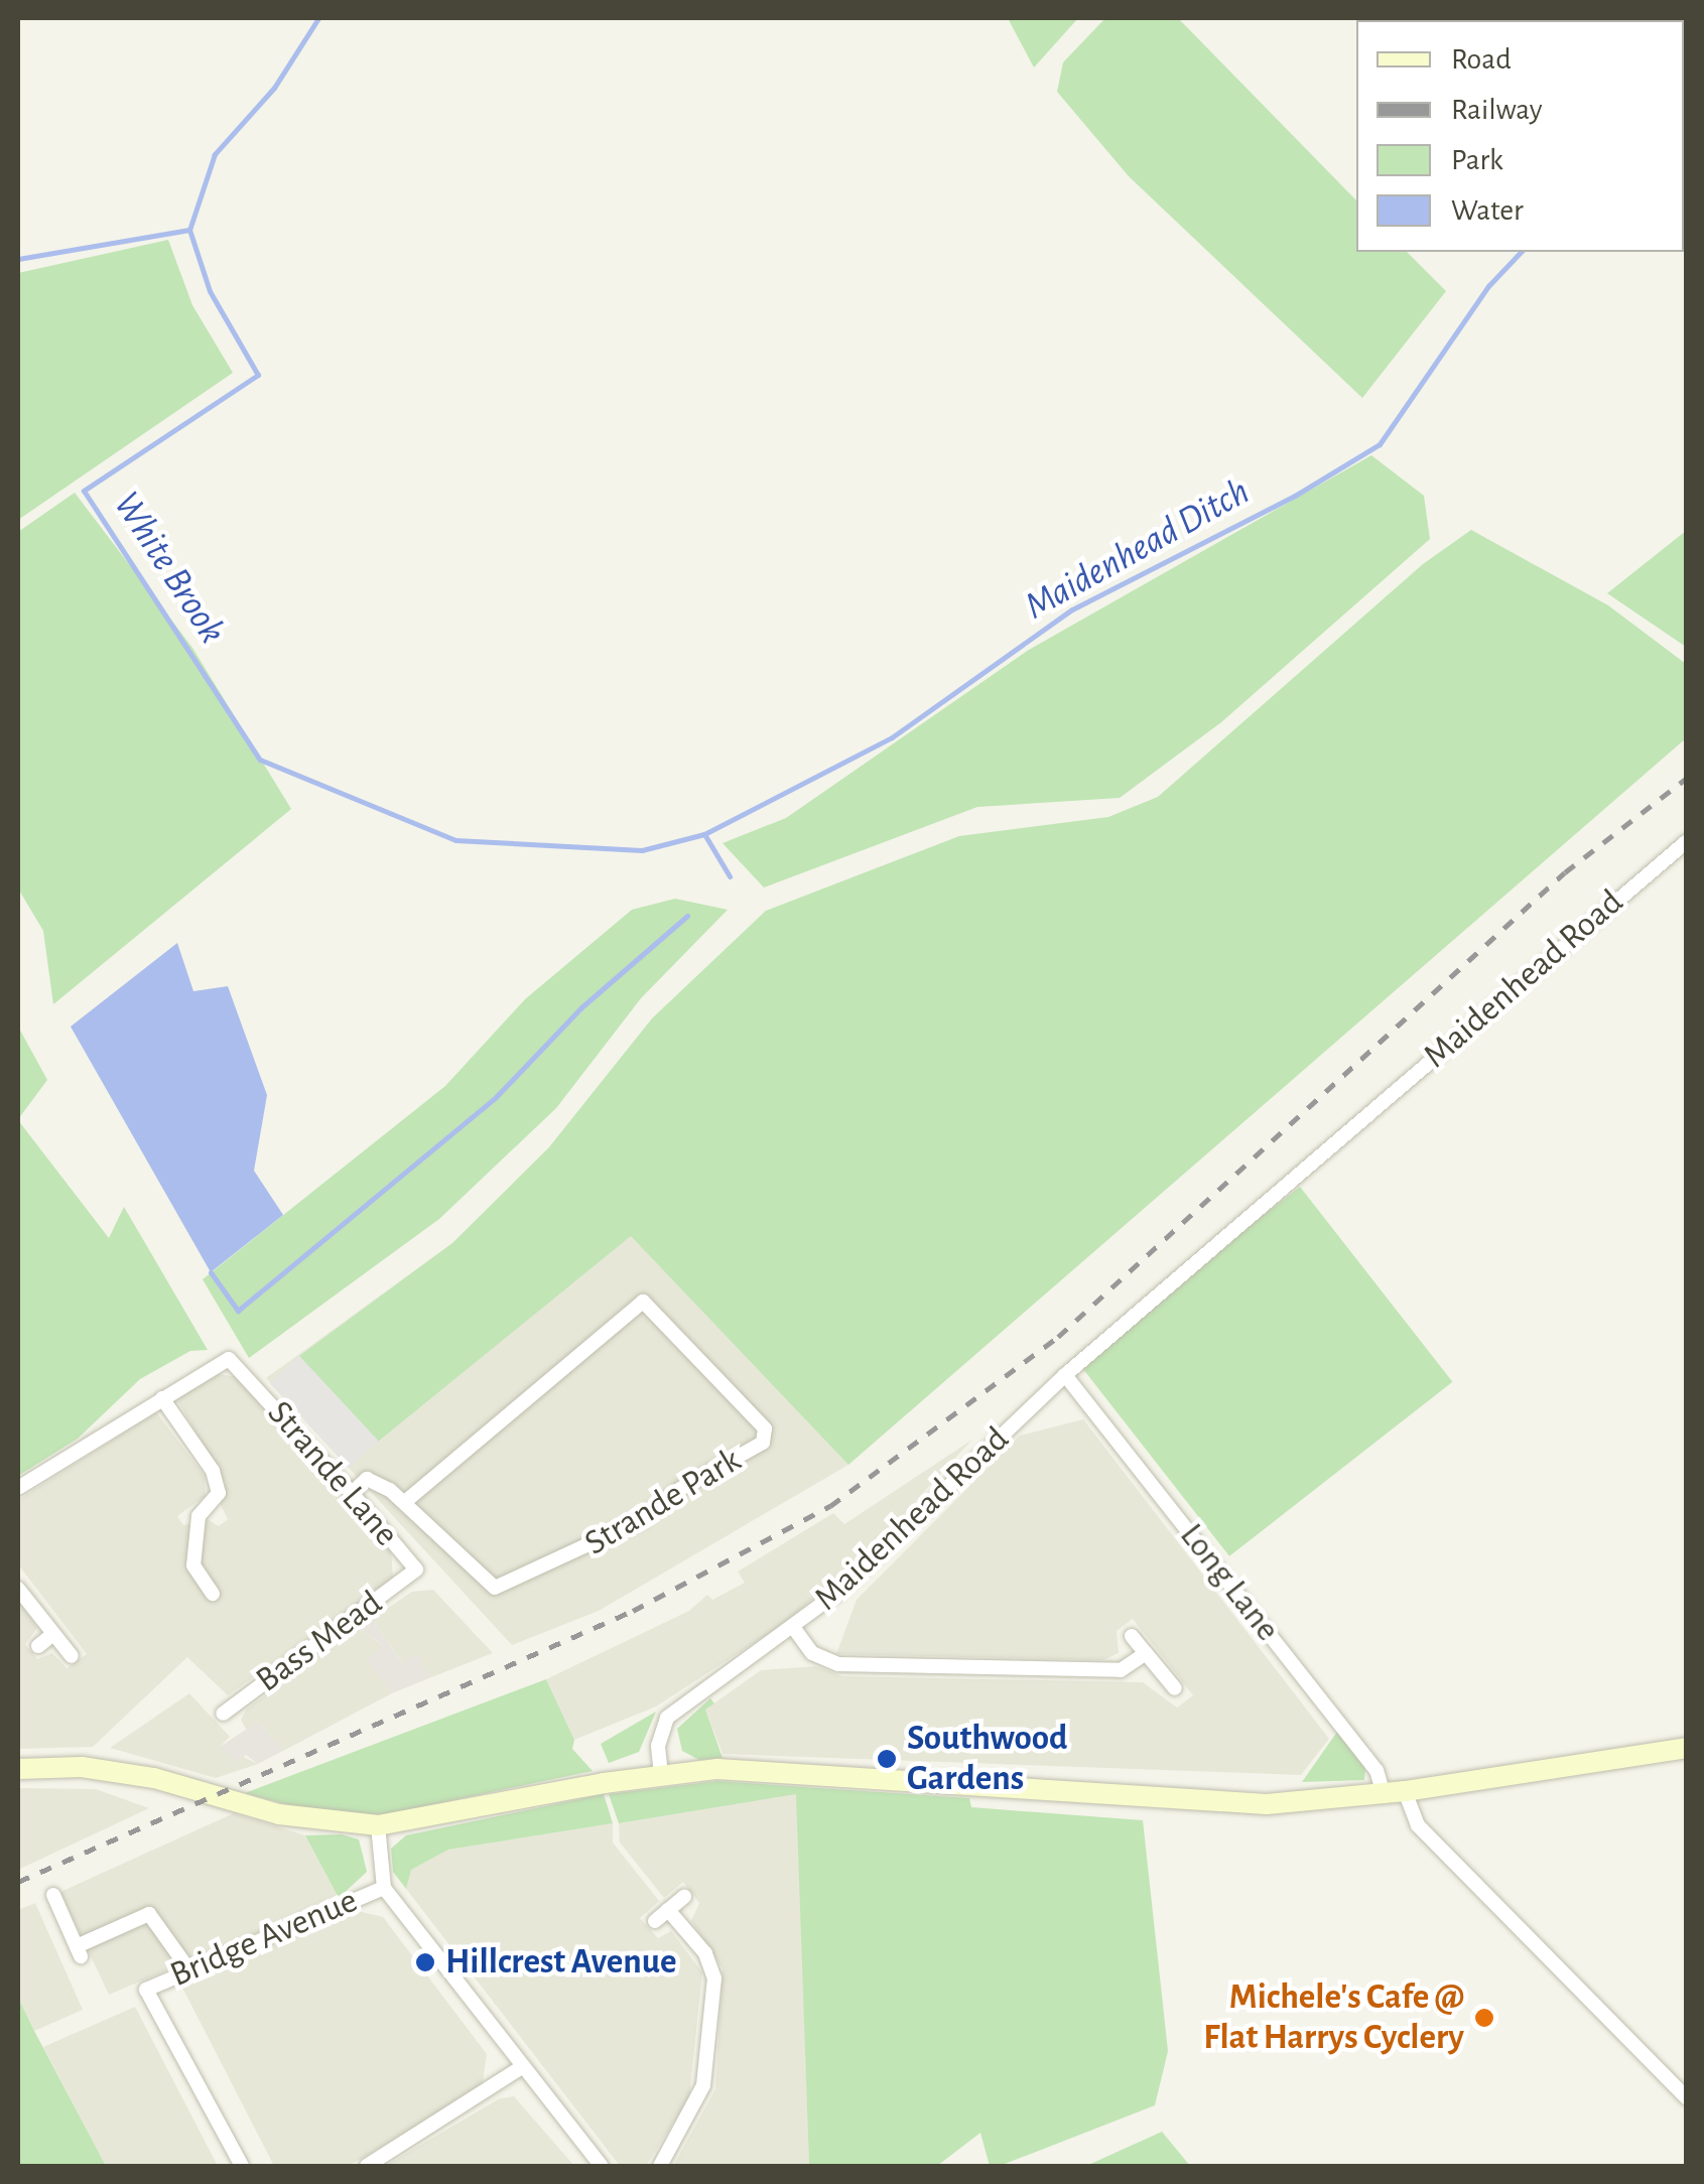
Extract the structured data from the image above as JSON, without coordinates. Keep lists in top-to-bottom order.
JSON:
{
  "streets": {
    "street": [
      "Maidenhead Road",
      "Strande Lane",
      "Strande Park",
      "Long Lane",
      "Bass Mead",
      "Bridge Avenue"
    ]
  },
  "crossings": [
    ["Maidenhead Road", "Long Lane"],
    ["Strande Lane", "Strande Park"],
    ["Strande Lane", "Bass Mead"]
  ],
  "water": ["Maidenhead Ditch", "White Brook"],
  "places": ["Southwood Gardens", "Hillcrest Avenue", "Michele's Cafe @ Flat Harrys Cyclery"],
  "legend": [
    "Road",
    "Railway",
    "Park",
    "Water"
  ]
}
